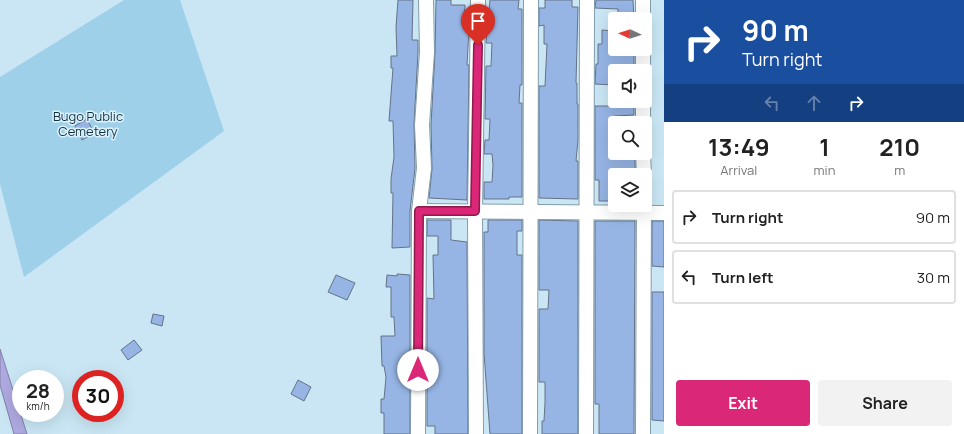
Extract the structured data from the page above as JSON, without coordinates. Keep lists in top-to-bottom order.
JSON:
{
  "parks": ["Bugo Public Cemetery"],
  "north": "left",
  "page": {
    "turn": ["90 m", "Turn right"],
    "eta": [
      "13:49",
      "Arrival",
      "1",
      "min",
      "210",
      "m"
    ],
    "list": [
      {
        "name": "Turn right",
        "value": "90 m"
      },
      {
        "name": "Turn left",
        "value": "30 m"
      }
    ],
    "speed": "28 km/h",
    "limit": "30",
    "buttons": ["Exit", "Share"]
  }
}
